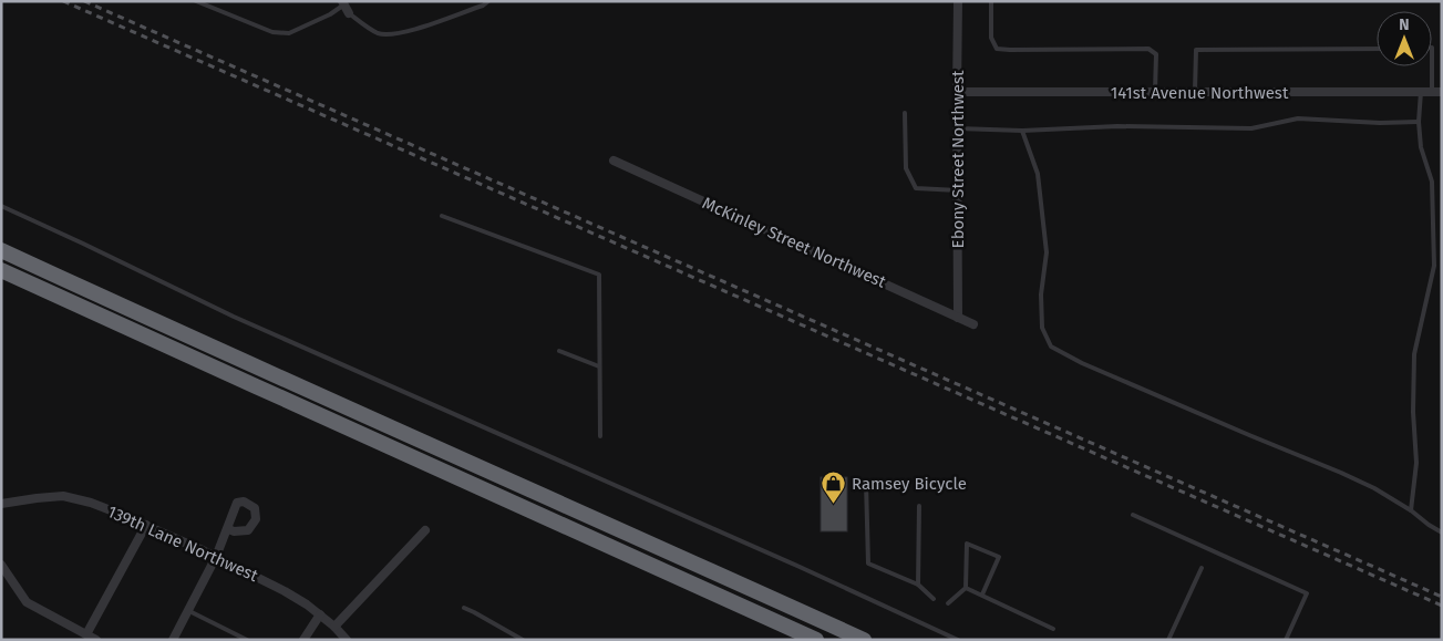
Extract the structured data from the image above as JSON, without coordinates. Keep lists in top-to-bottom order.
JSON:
{
  "streets": {
    "street": [
      "141st Avenue Northwest",
      "Ebony Street Northwest",
      "McKinley Street Northwest",
      "139th Lane Northwest"
    ]
  },
  "crossings": [
    ["141st Avenue Northwest", "Ebony Street Northwest"],
    ["Ebony Street Northwest", "McKinley Street Northwest"]
  ],
  "places": {
    "shop": ["Ramsey Bicycle"]
  },
  "north": "top"
}
